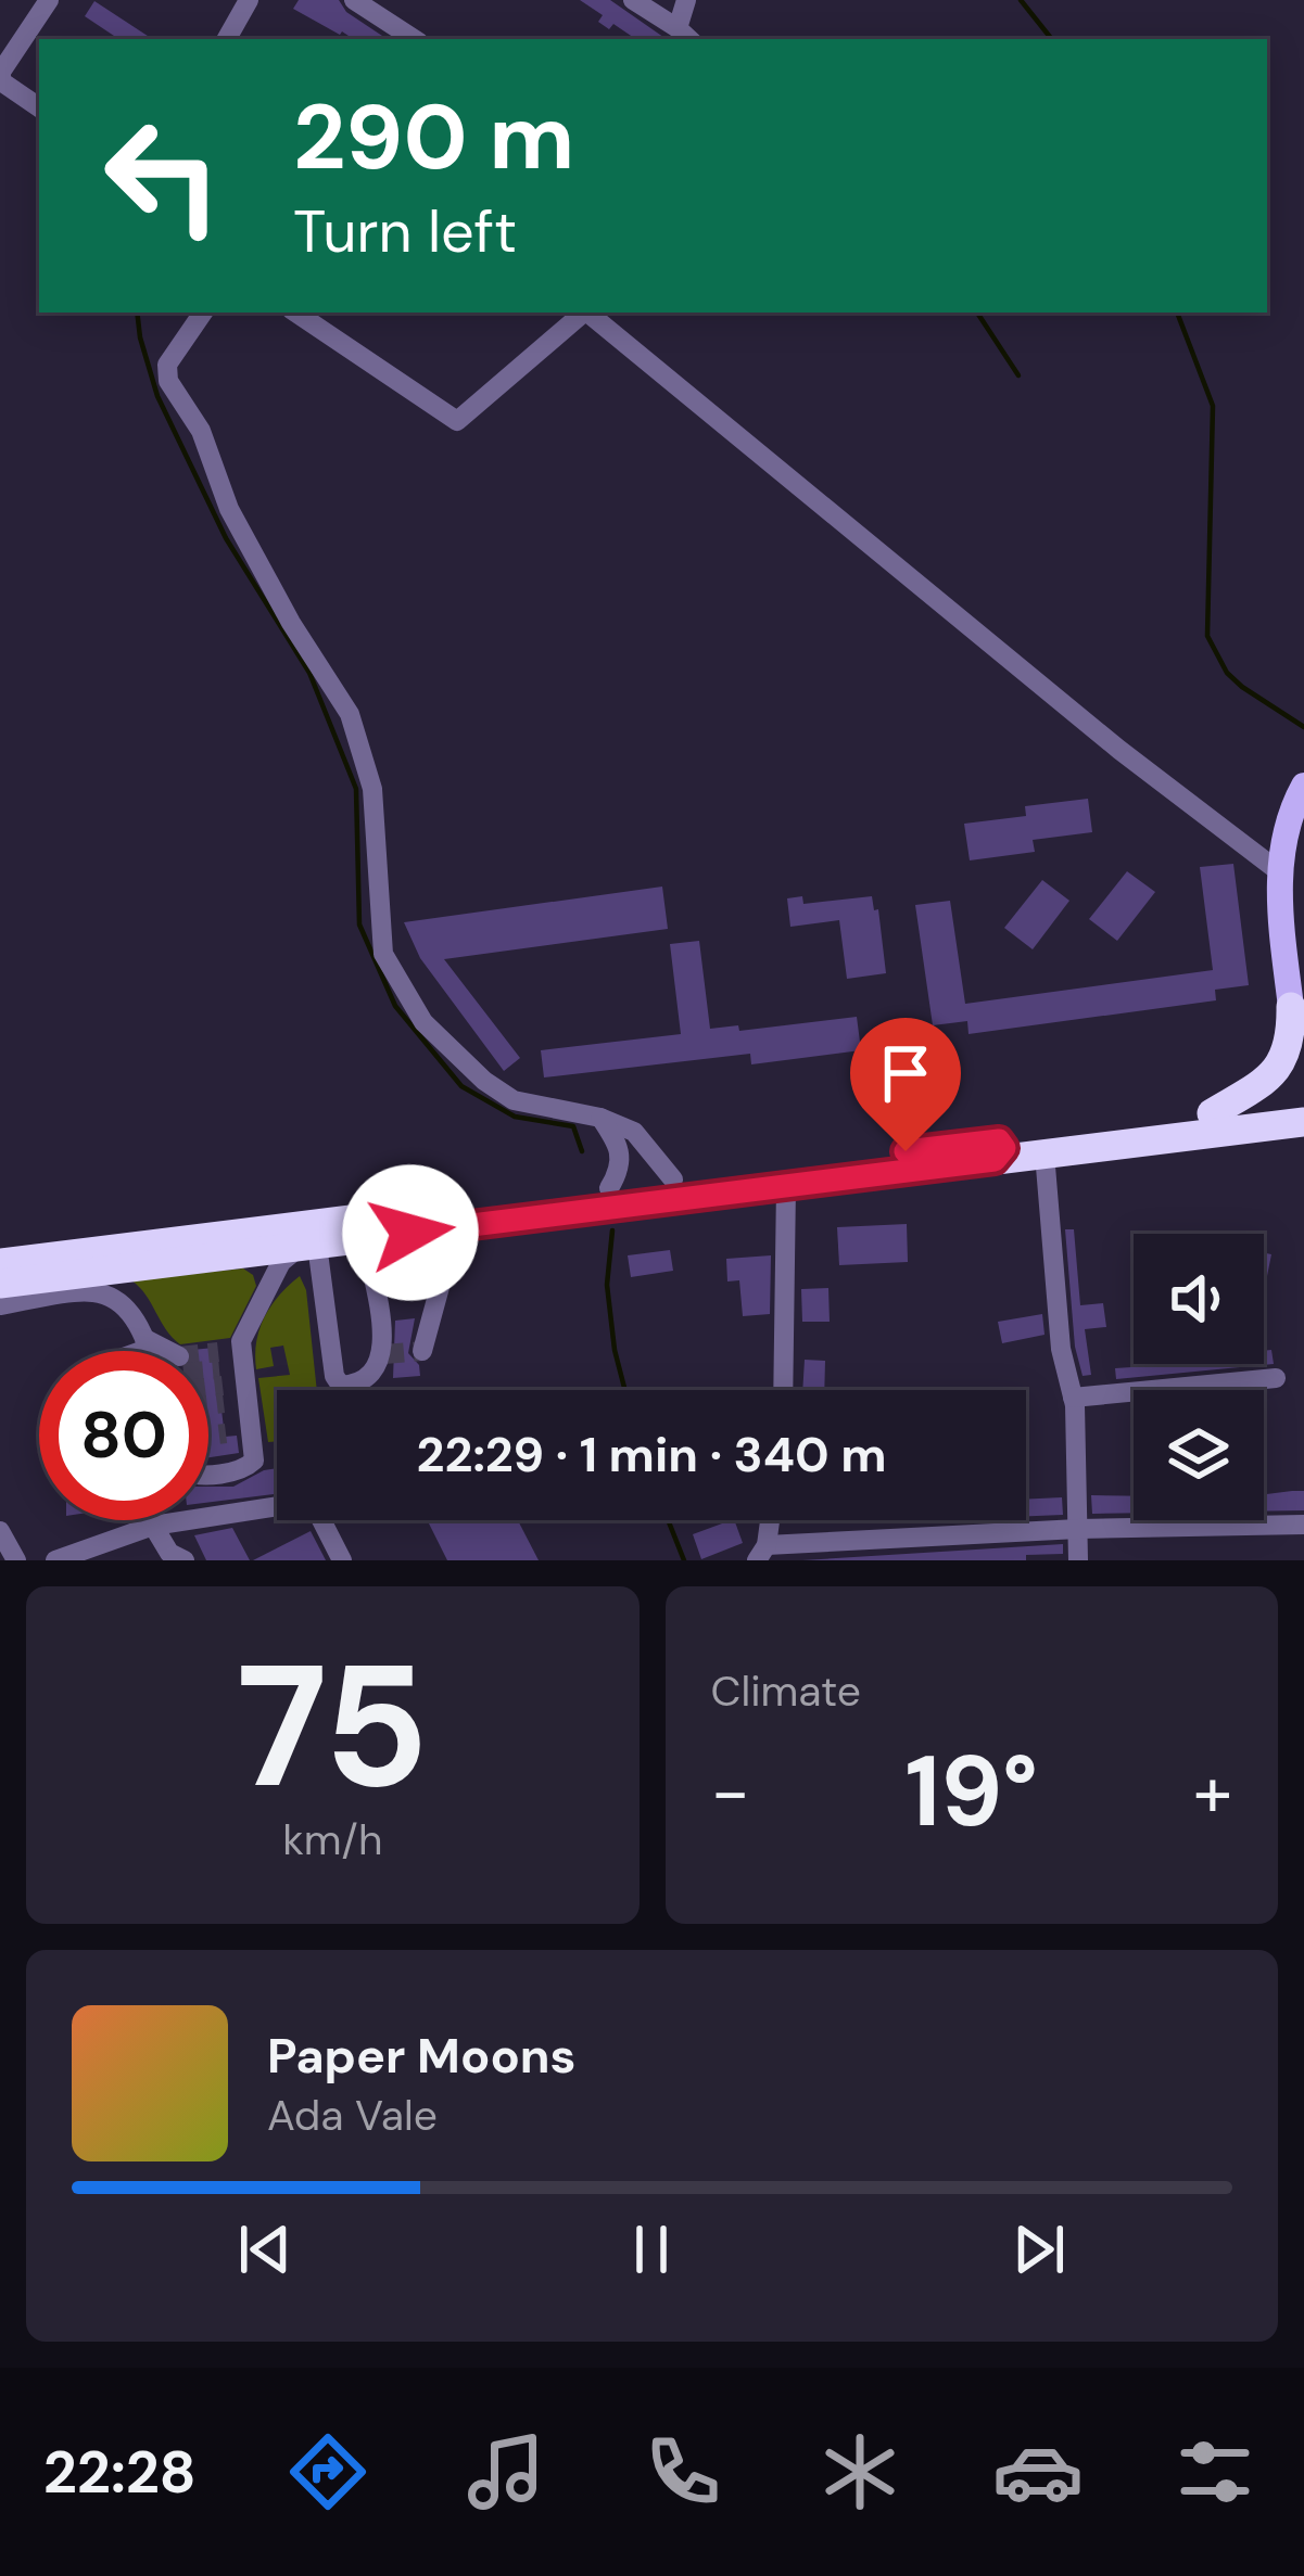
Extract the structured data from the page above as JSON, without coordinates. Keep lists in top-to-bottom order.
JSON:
{
  "page": {
    "turn": ["290 m", "Turn left"],
    "limit": "80",
    "trip": "22:29 · 1 min · 340 m",
    "tile": [
      ["75", "km/h"],
      "Climate"
    ],
    "heat": ["−", "19°", "+"],
    "song": ["Paper Moons", "Ada Vale"],
    "tabs": "22:28"
  }
}
